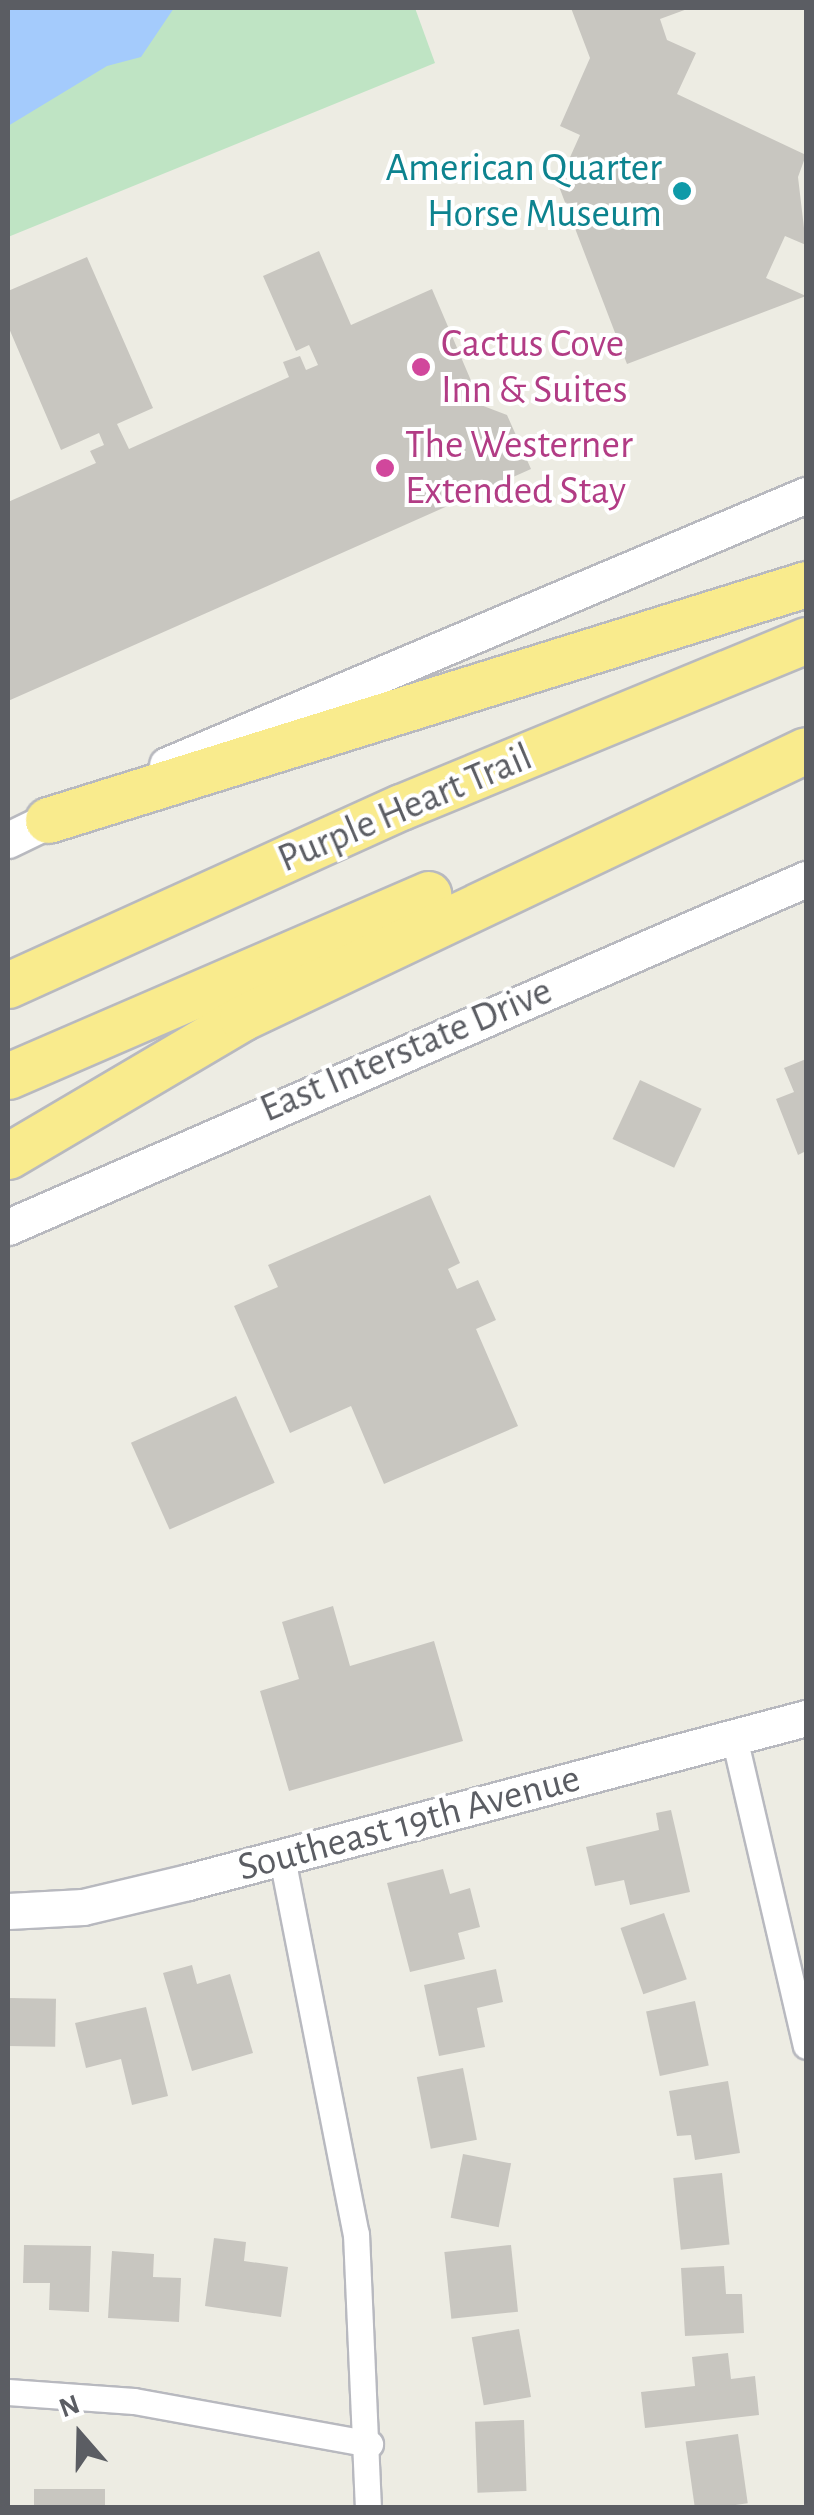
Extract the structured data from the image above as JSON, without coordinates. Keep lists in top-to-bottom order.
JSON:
{
  "streets": {
    "highway": ["Purple Heart Trail"],
    "main road": ["East Interstate Drive", "Southeast 19th Avenue"]
  },
  "places": ["American Quarter Horse Museum", "Cactus Cove Inn & Suites", "The Westerner Extended Stay"],
  "north": "top"
}
